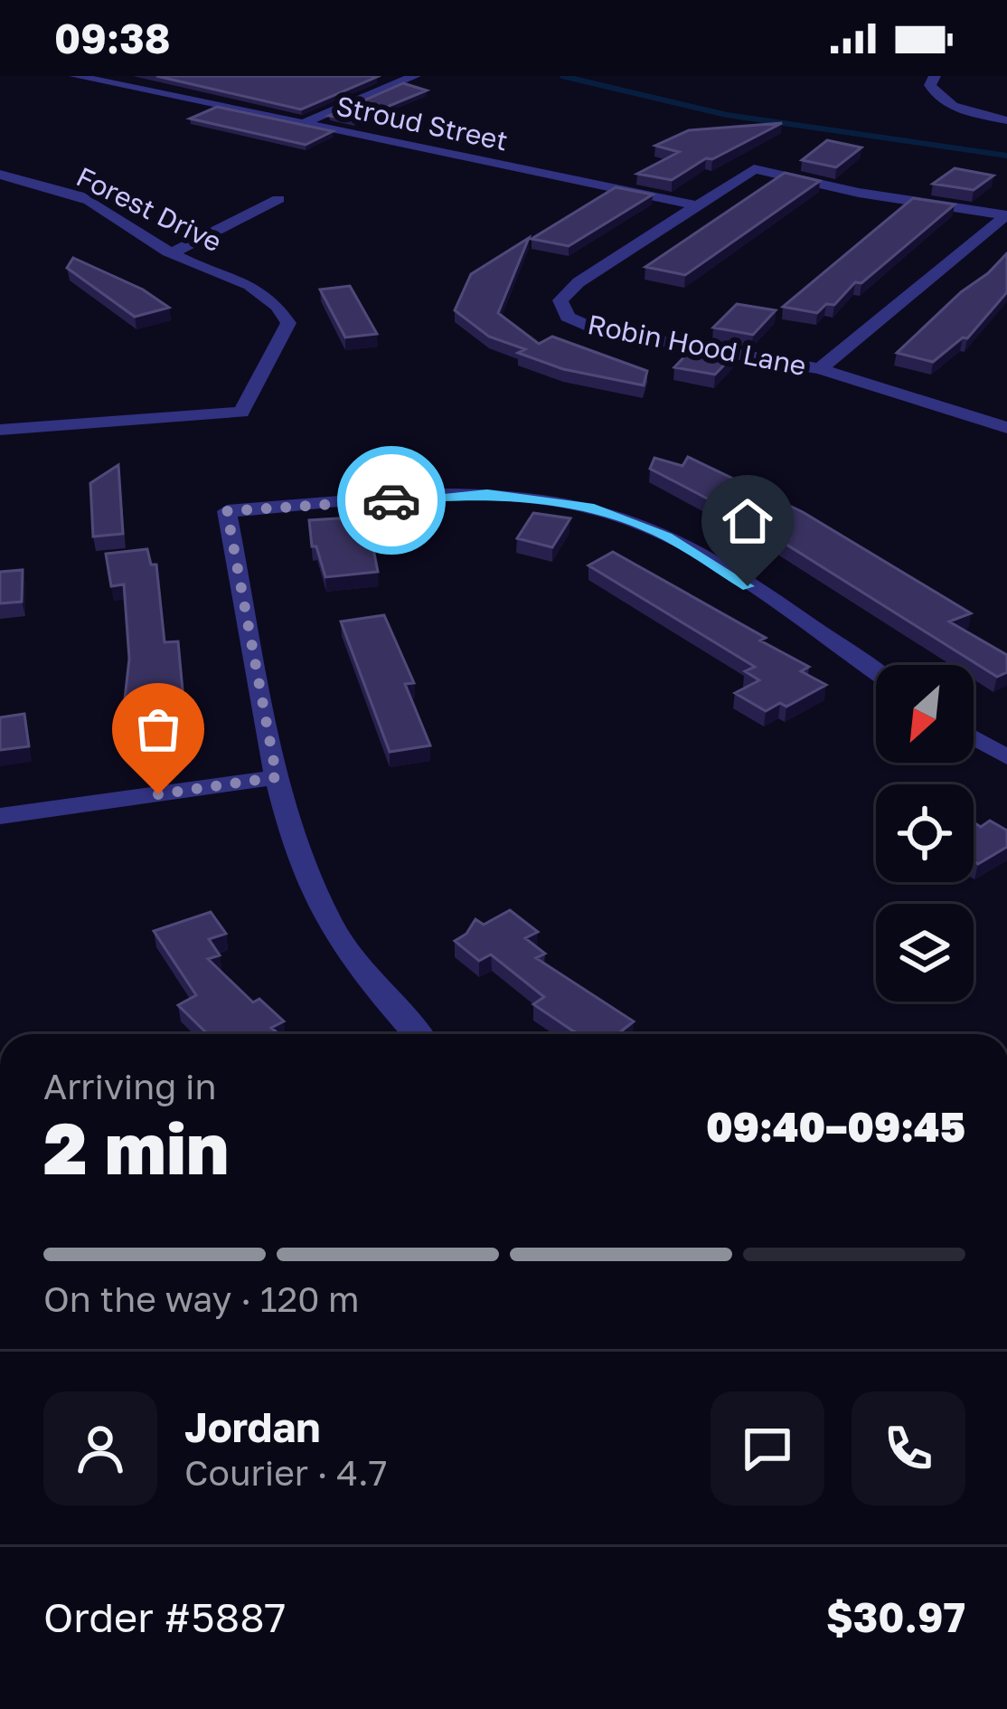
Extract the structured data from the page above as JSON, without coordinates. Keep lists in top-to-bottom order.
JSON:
{
  "streets": {
    "street": ["Stroud Street", "Forest Drive", "Robin Hood Lane"]
  },
  "crossings": [
    ["Stroud Street", "Robin Hood Lane"]
  ],
  "north": "bottom left",
  "page": {
    "status": "09:38",
    "heading": ["2 min", "Arriving in", "09:40–09:45"],
    "panel": [
      "Jordan",
      "Courier · 4.7",
      "Order #5887",
      "$30.97"
    ],
    "bar": "On the way · 120 m"
  }
}
